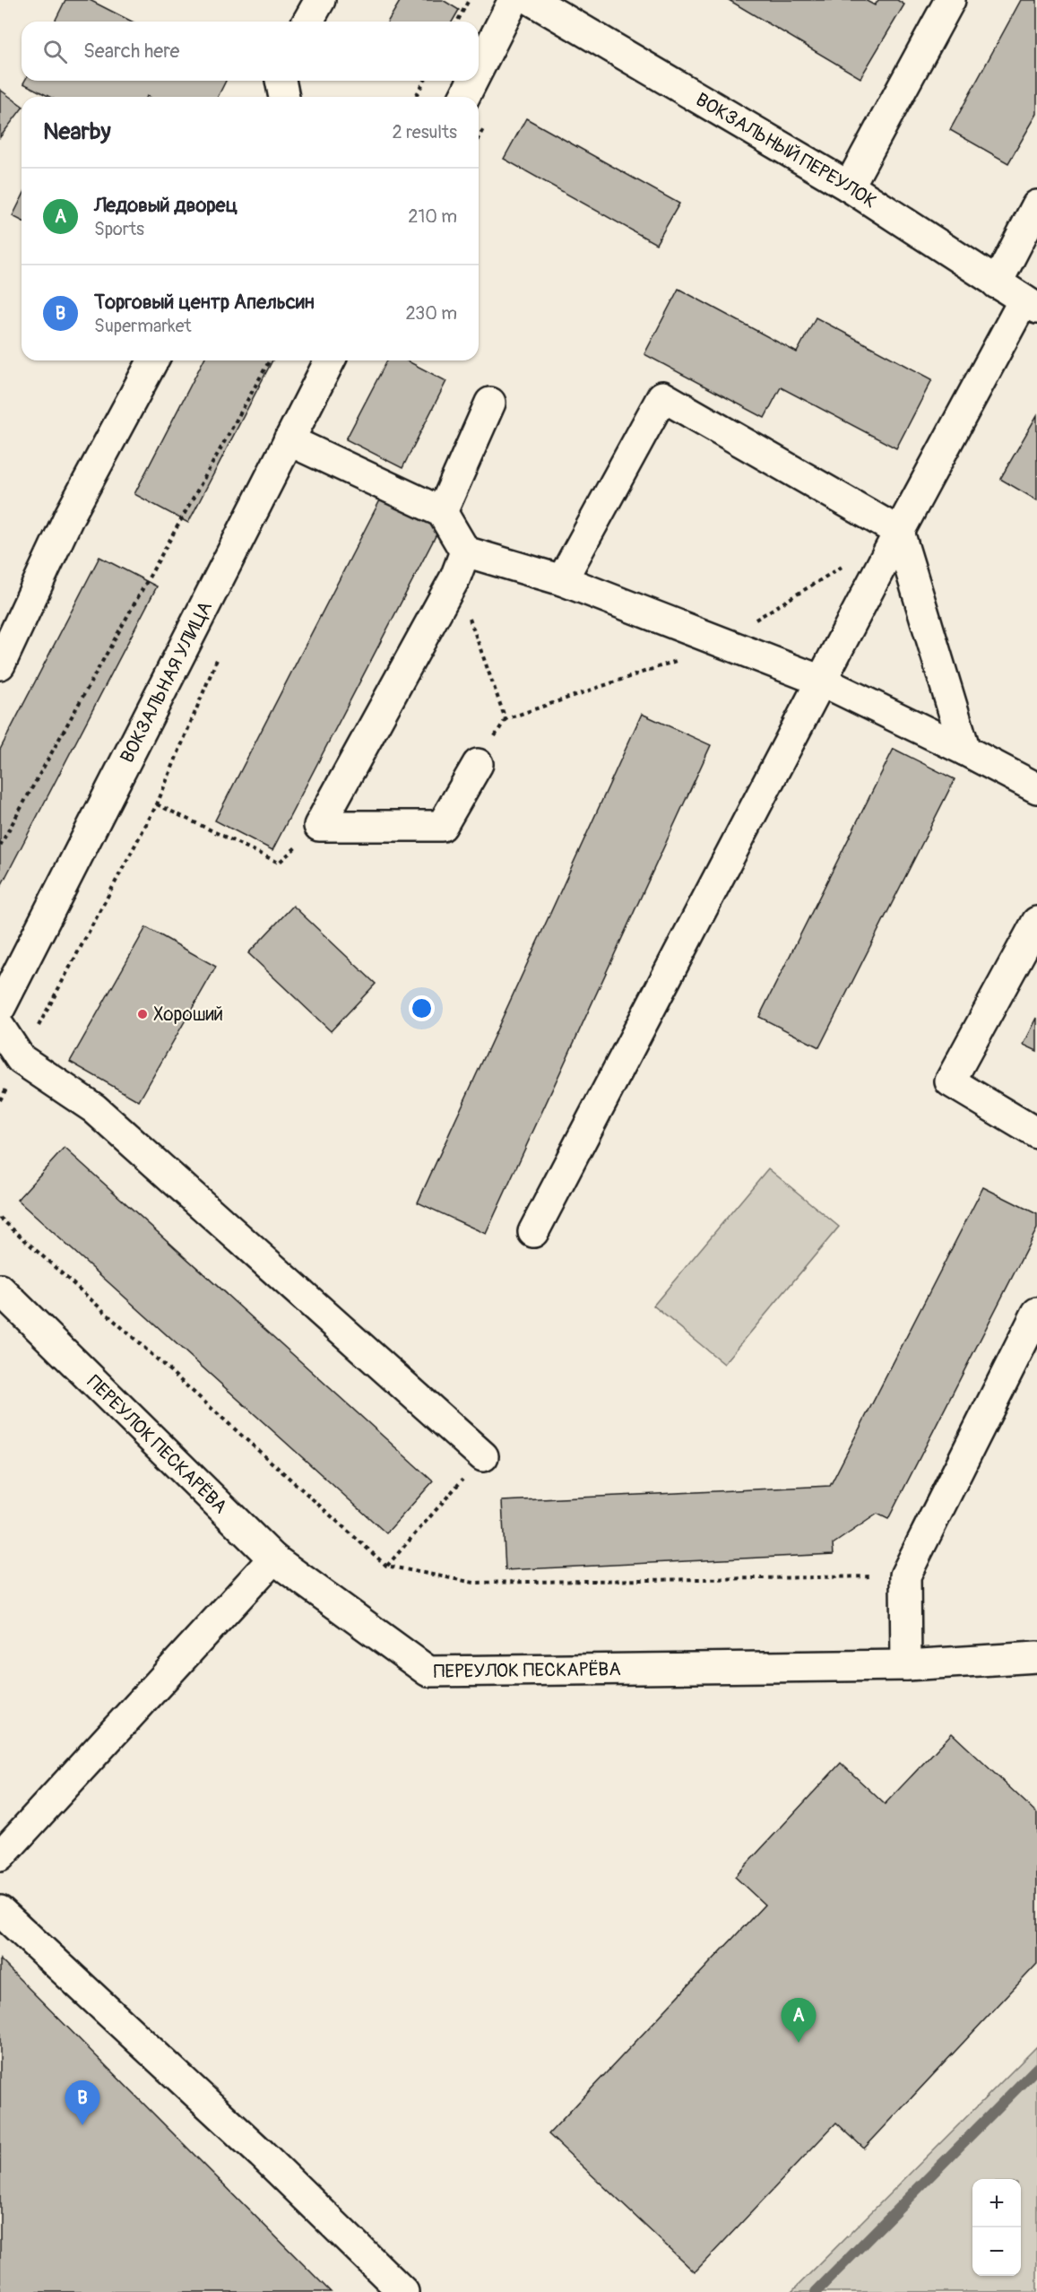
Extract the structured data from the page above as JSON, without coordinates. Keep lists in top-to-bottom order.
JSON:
{
  "streets": {
    "street": ["ВОКЗАЛЬНЫЙ ПЕРЕУЛОК", "ВОКЗАЛЬНАЯ УЛИЦА", "ПЕРЕУЛОК ПЕСКАРЁВА"]
  },
  "places": ["Хороший"],
  "page": {
    "search": "Search here",
    "heading": ["Nearby", "2 results"],
    "list": [
      {
        "mark": "A",
        "name": "Ледовый дворец",
        "note": "Sports",
        "value": "210 m"
      },
      {
        "mark": "B",
        "name": "Торговый центр Апельсин",
        "note": "Supermarket",
        "value": "230 m"
      }
    ],
    "pins": ["A", "B"],
    "map_buttons": ["+", "−"]
  }
}
